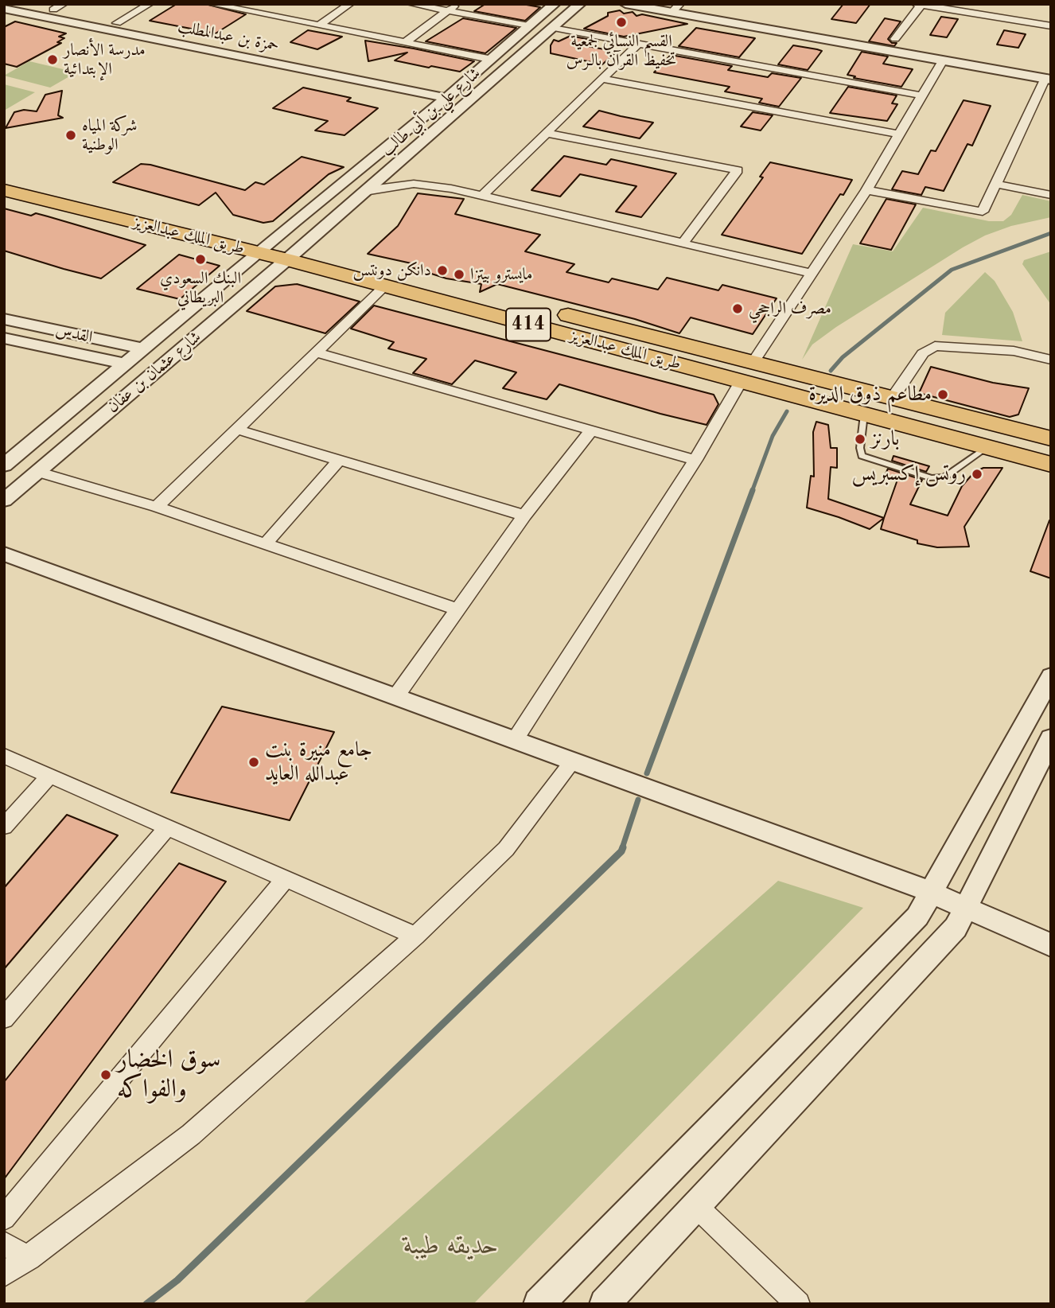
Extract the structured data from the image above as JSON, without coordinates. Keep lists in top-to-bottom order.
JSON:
{
  "streets": {
    "highway": ["طريق الملك عبدالعزيز", "414"],
    "street": [
      "حمزة بن عبدالمطلب",
      "شارع علي بن أبي طالب",
      "القدس",
      "شارع عثمان بن عفان"
    ]
  },
  "crossings": [
    ["حمزة بن عبدالمطلب", "شارع علي بن أبي طالب"],
    ["شارع علي بن أبي طالب", "طريق الملك عبدالعزيز"],
    ["شارع علي بن أبي طالب", "شارع عثمان بن عفان"],
    ["طريق الملك عبدالعزيز", "شارع عثمان بن عفان"],
    ["القدس", "شارع عثمان بن عفان"]
  ],
  "parks": ["حديقه طيبة"],
  "places": [
    "القسم النسائي لجمعية تحفيظ القرآن بالـرس",
    "مدرسة الأنصار الإبتدائية",
    "شركة المياه الوطنية",
    "البنك السعودي البريطاني",
    "دانكن دونتس",
    "مايسترو بيتزا",
    "مصرف الراجحي",
    "مطاعم ذوق الديرة",
    "بارنز",
    "روتس إكسبريس",
    "جامع منيرة بنت عبدالله العايد",
    "سوق الخضار والفواكه"
  ]
}
